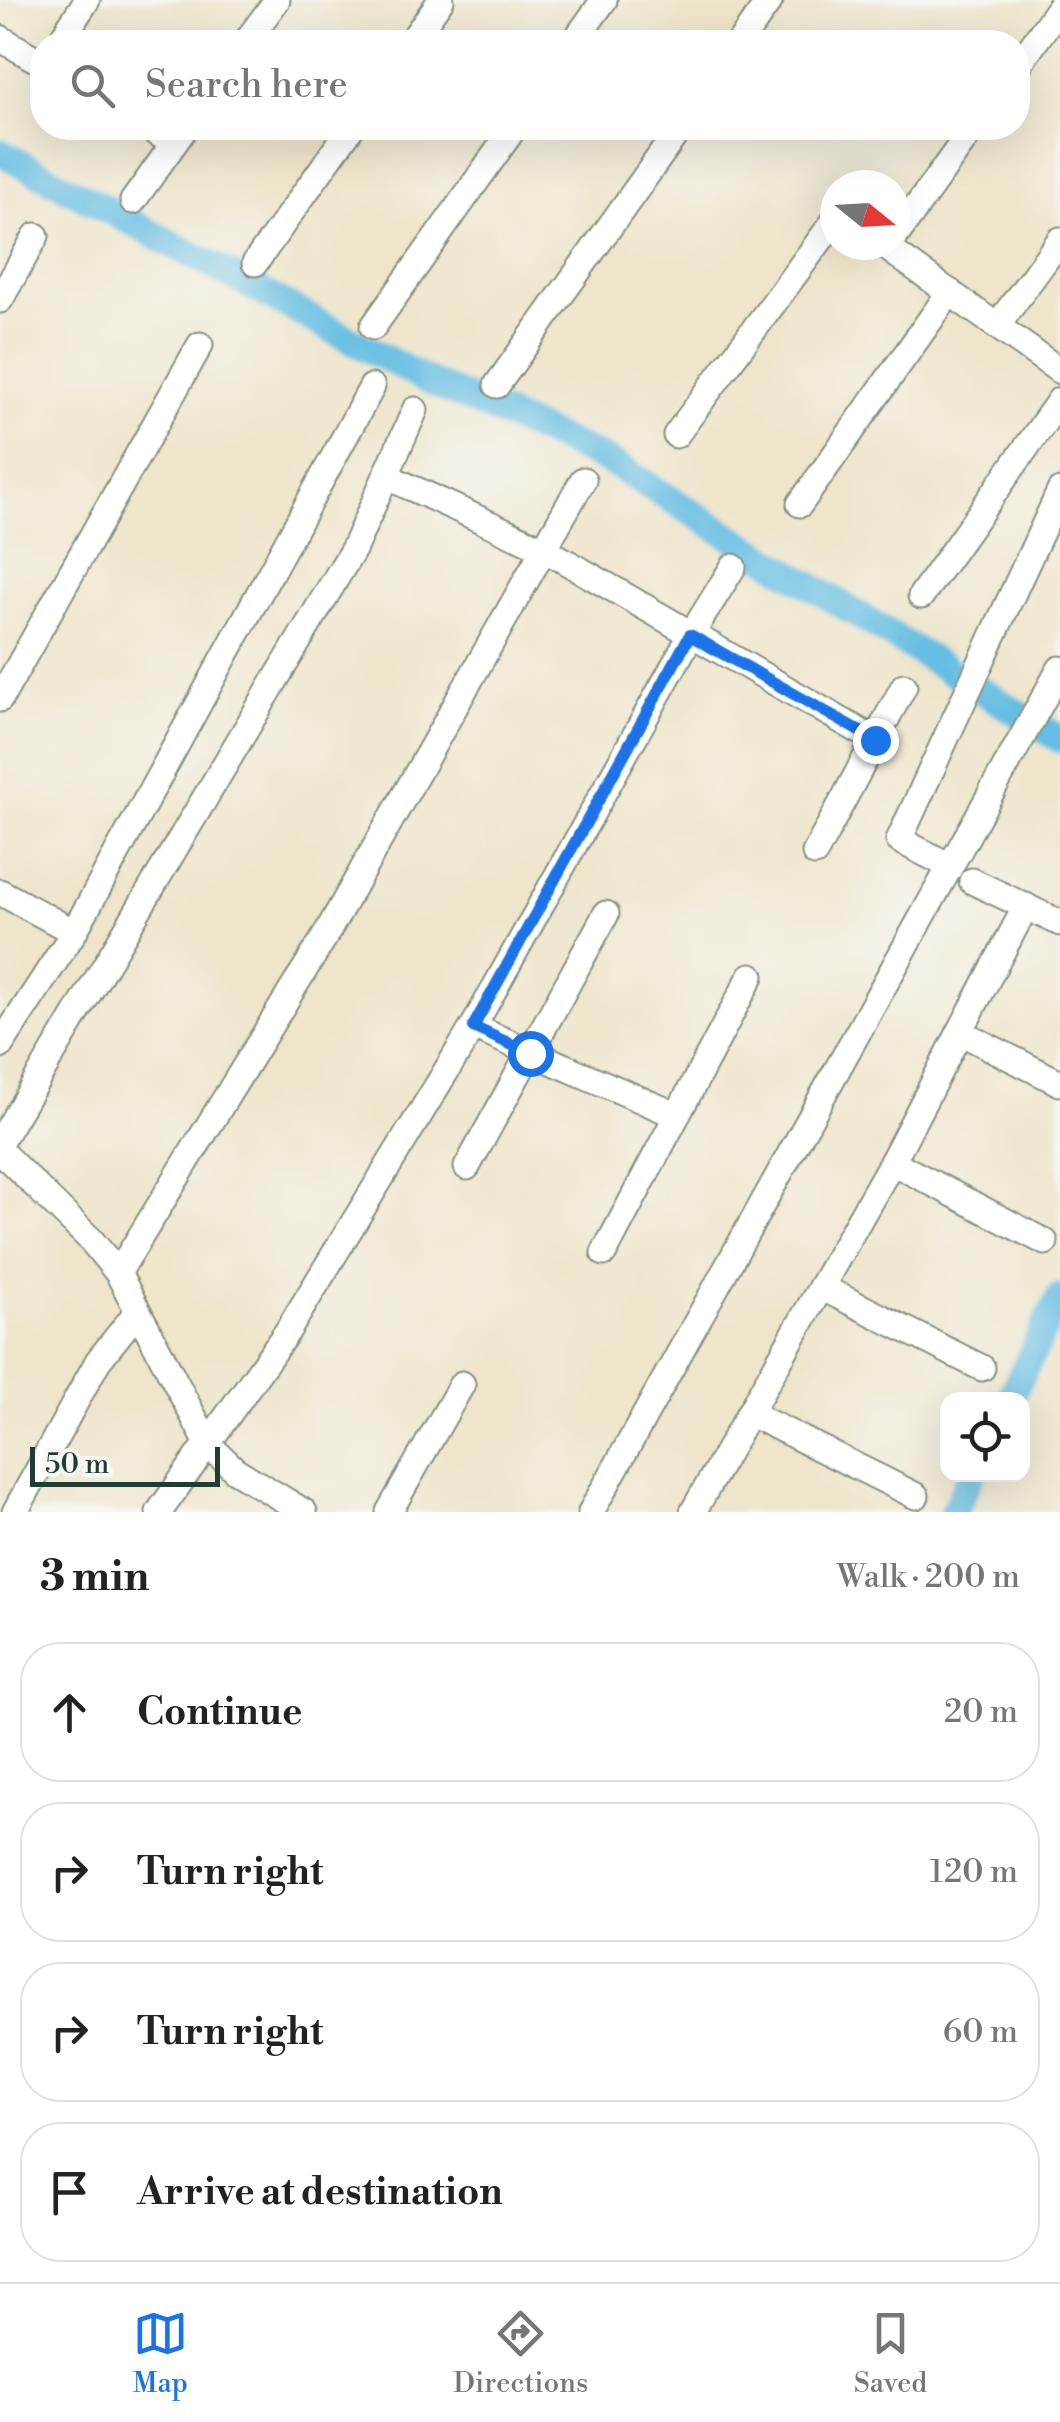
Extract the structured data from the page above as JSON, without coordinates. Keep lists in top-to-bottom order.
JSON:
{
  "scale_bar": "50 m",
  "north": "right",
  "page": {
    "search": "Search here",
    "scale": "50 m",
    "heading": ["3 min", "Walk · 200 m"],
    "list": [
      ["Continue", "20 m"],
      ["Turn right", "120 m"],
      ["Turn right", "60 m"],
      "Arrive at destination"
    ],
    "nav": ["Map", "Directions", "Saved"]
  }
}
